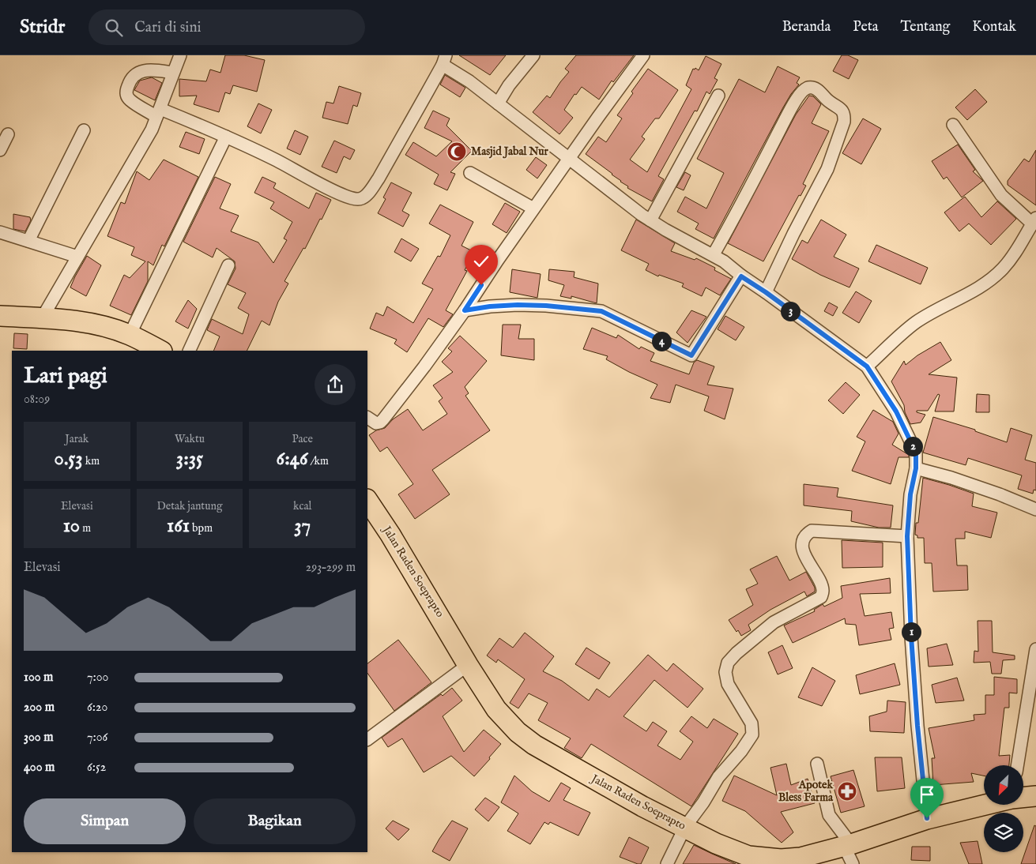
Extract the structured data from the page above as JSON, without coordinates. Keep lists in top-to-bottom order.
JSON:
{
  "streets": {
    "highway": ["Jalan Raden Soeprapto"]
  },
  "places": {
    "mosque": ["Masjid Jabal Nur"],
    "pharmacy": ["Apotek Bless Farma"]
  },
  "north": "bottom left",
  "page": {
    "header": "Stridr",
    "search": "Cari di sini",
    "nav": [
      "Beranda",
      "Peta",
      "Tentang",
      "Kontak"
    ],
    "pins": [
      "3",
      "4",
      "2",
      "1"
    ],
    "heading": ["Lari pagi", "08:09"],
    "stats": [
      ["Jarak", "0.53 km"],
      ["Waktu", "3:35"],
      ["Pace", "6:46 /km"],
      ["Elevasi", "10 m"],
      ["Detak jantung", "161 bpm"],
      ["kcal", "37"]
    ],
    "chart": ["Elevasi", "293–299 m"],
    "list": [
      {
        "name": "100 m",
        "note": "7:00"
      },
      {
        "name": "200 m",
        "note": "6:20"
      },
      {
        "name": "300 m",
        "note": "7:06"
      },
      {
        "name": "400 m",
        "note": "6:52"
      }
    ],
    "buttons": ["Simpan", "Bagikan"]
  }
}
